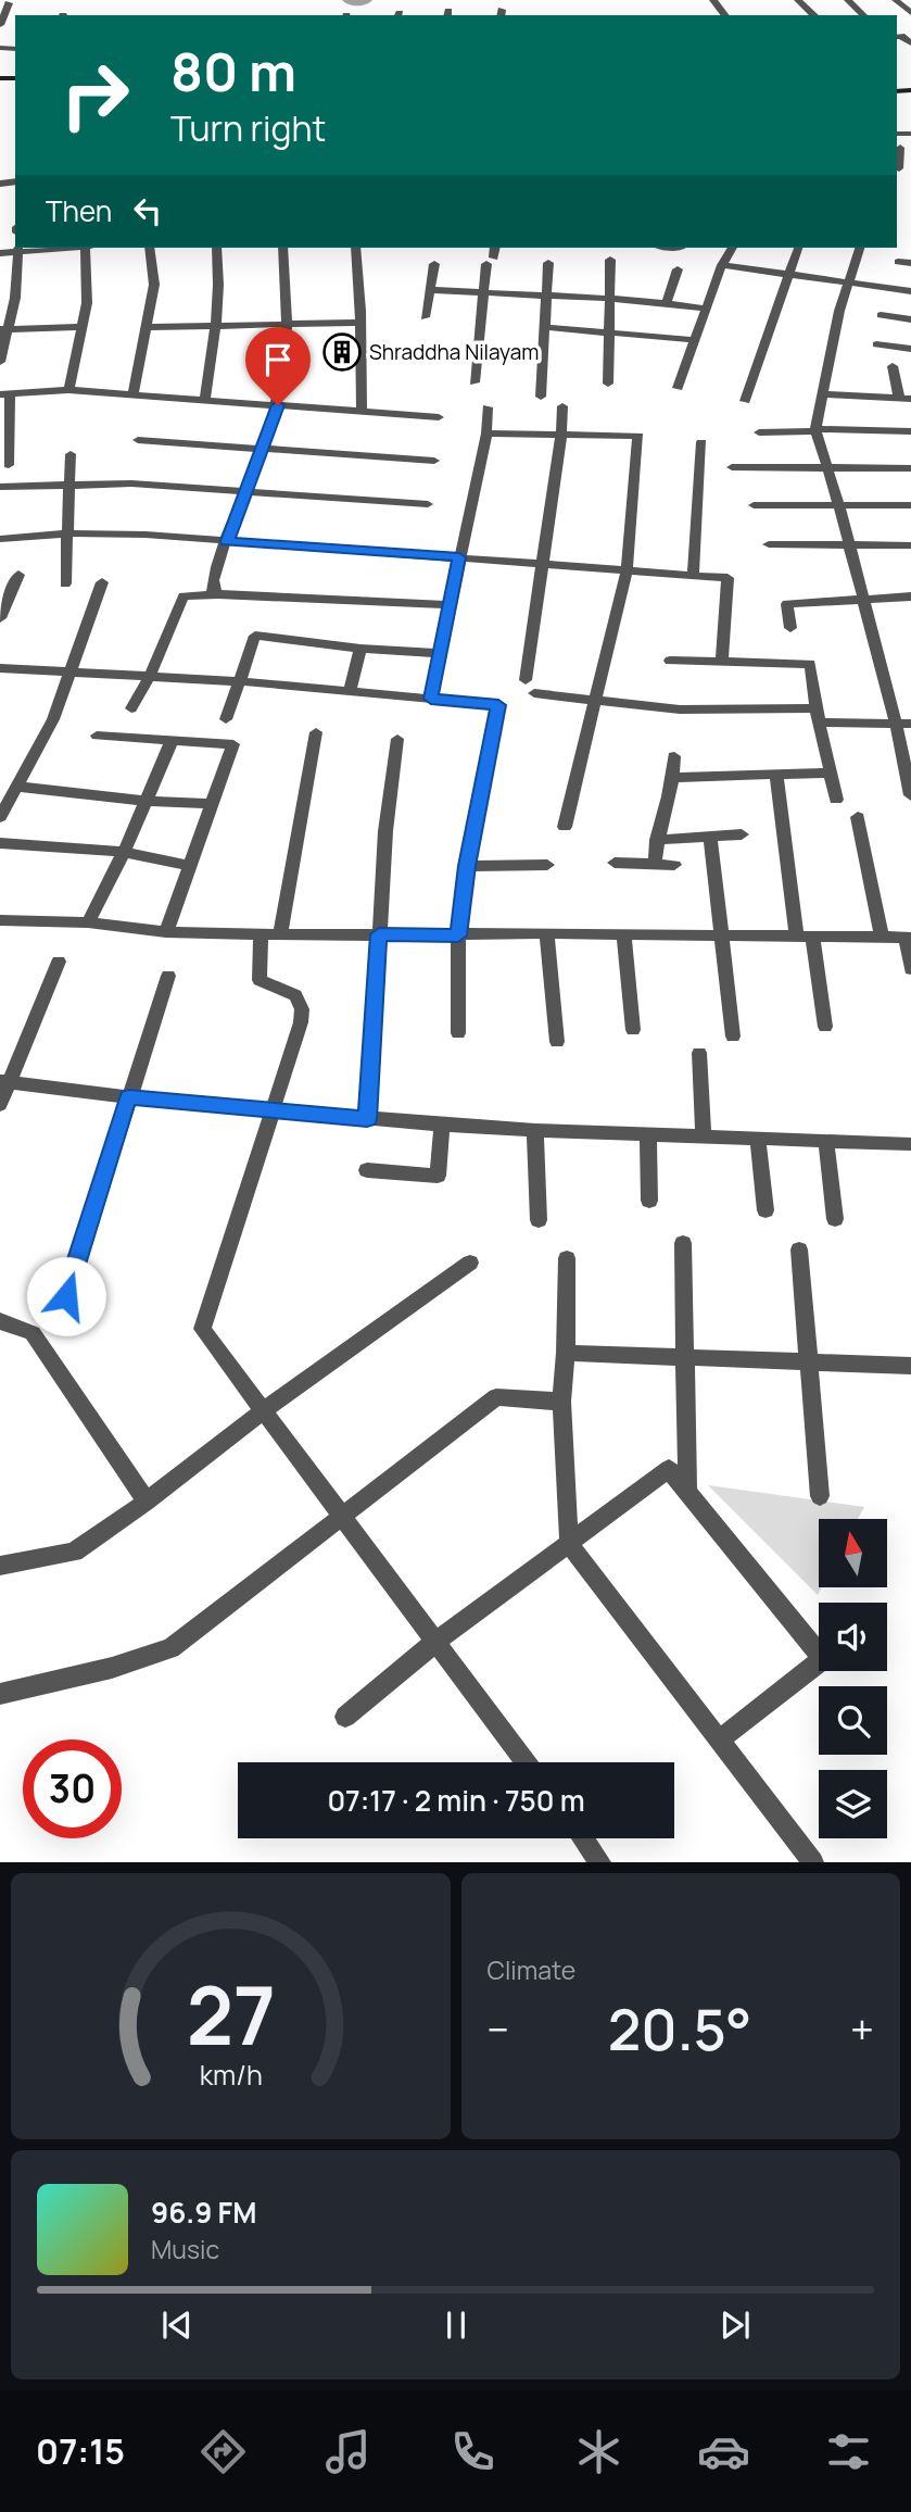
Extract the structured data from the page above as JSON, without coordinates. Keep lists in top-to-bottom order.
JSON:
{
  "places": {
    "building": ["Shraddha Nilayam"]
  },
  "north": "top",
  "page": {
    "turn": ["80 m", "Turn right"],
    "then": "Then",
    "limit": "30",
    "trip": "07:17 · 2 min · 750 m",
    "tile": "Climate",
    "heat": ["−", "20.5°", "+"],
    "song": ["96.9 FM", "Music"],
    "tabs": "07:15",
    "gauge": ["27", "km/h"]
  }
}
